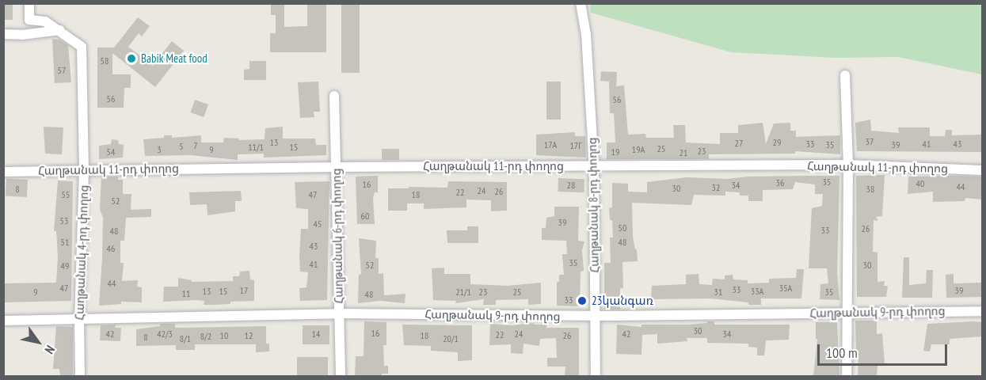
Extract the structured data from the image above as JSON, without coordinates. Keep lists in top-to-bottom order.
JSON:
{
  "streets": {
    "street": [
      "Հաղթանակ 11-րդ փողոց",
      "Հաղթանակ 8-րդ փողոց",
      "Հաղթանակ 6-րդ փողոց",
      "Հաղթանակ 4-րդ փողոց",
      "Հաղթանակ 9-րդ փողոց"
    ]
  },
  "crossings": [
    ["Հաղթանակ 11-րդ փողոց", "Հաղթանակ 8-րդ փողոց"],
    ["Հաղթանակ 11-րդ փողոց", "Հաղթանակ 6-րդ փողոց"],
    ["Հաղթանակ 11-րդ փողոց", "Հաղթանակ 4-րդ փողոց"],
    ["Հաղթանակ 8-րդ փողոց", "Հաղթանակ 9-րդ փողոց"],
    ["Հաղթանակ 6-րդ փողոց", "Հաղթանակ 9-րդ փողոց"],
    ["Հաղթանակ 4-րդ փողոց", "Հաղթանակ 9-րդ փողոց"]
  ],
  "places": ["Babik Meat food", "23կանգառ"],
  "house_numbers": [
    "58",
    "57",
    "56",
    "56",
    "37",
    "13",
    "29",
    "27",
    "33",
    "41",
    "43",
    "17А",
    "35",
    "39",
    "7",
    "17Г",
    "5",
    "11/1",
    "15",
    "25",
    "3",
    "9",
    "19А",
    "23",
    "54",
    "19",
    "21",
    "35",
    "36",
    "40",
    "16",
    "28",
    "34",
    "44",
    "32",
    "30",
    "8",
    "38",
    "24",
    "26",
    "22",
    "55",
    "47",
    "18",
    "52",
    "60",
    "53",
    "39",
    "45",
    "50",
    "26",
    "33",
    "48",
    "51",
    "48",
    "43",
    "46",
    "35",
    "41",
    "52",
    "30",
    "49",
    "44",
    "47",
    "35А",
    "33",
    "17",
    "39",
    "13",
    "15",
    "33А",
    "9",
    "21/1",
    "23",
    "25",
    "31",
    "35",
    "11",
    "48",
    "33",
    "30",
    "16",
    "42",
    "42/3",
    "14",
    "24",
    "42",
    "34",
    "22",
    "10",
    "12",
    "18",
    "26",
    "8/2",
    "8",
    "8/1",
    "20/1"
  ],
  "scale_bar": "100 m",
  "north": "bottom right"
}
